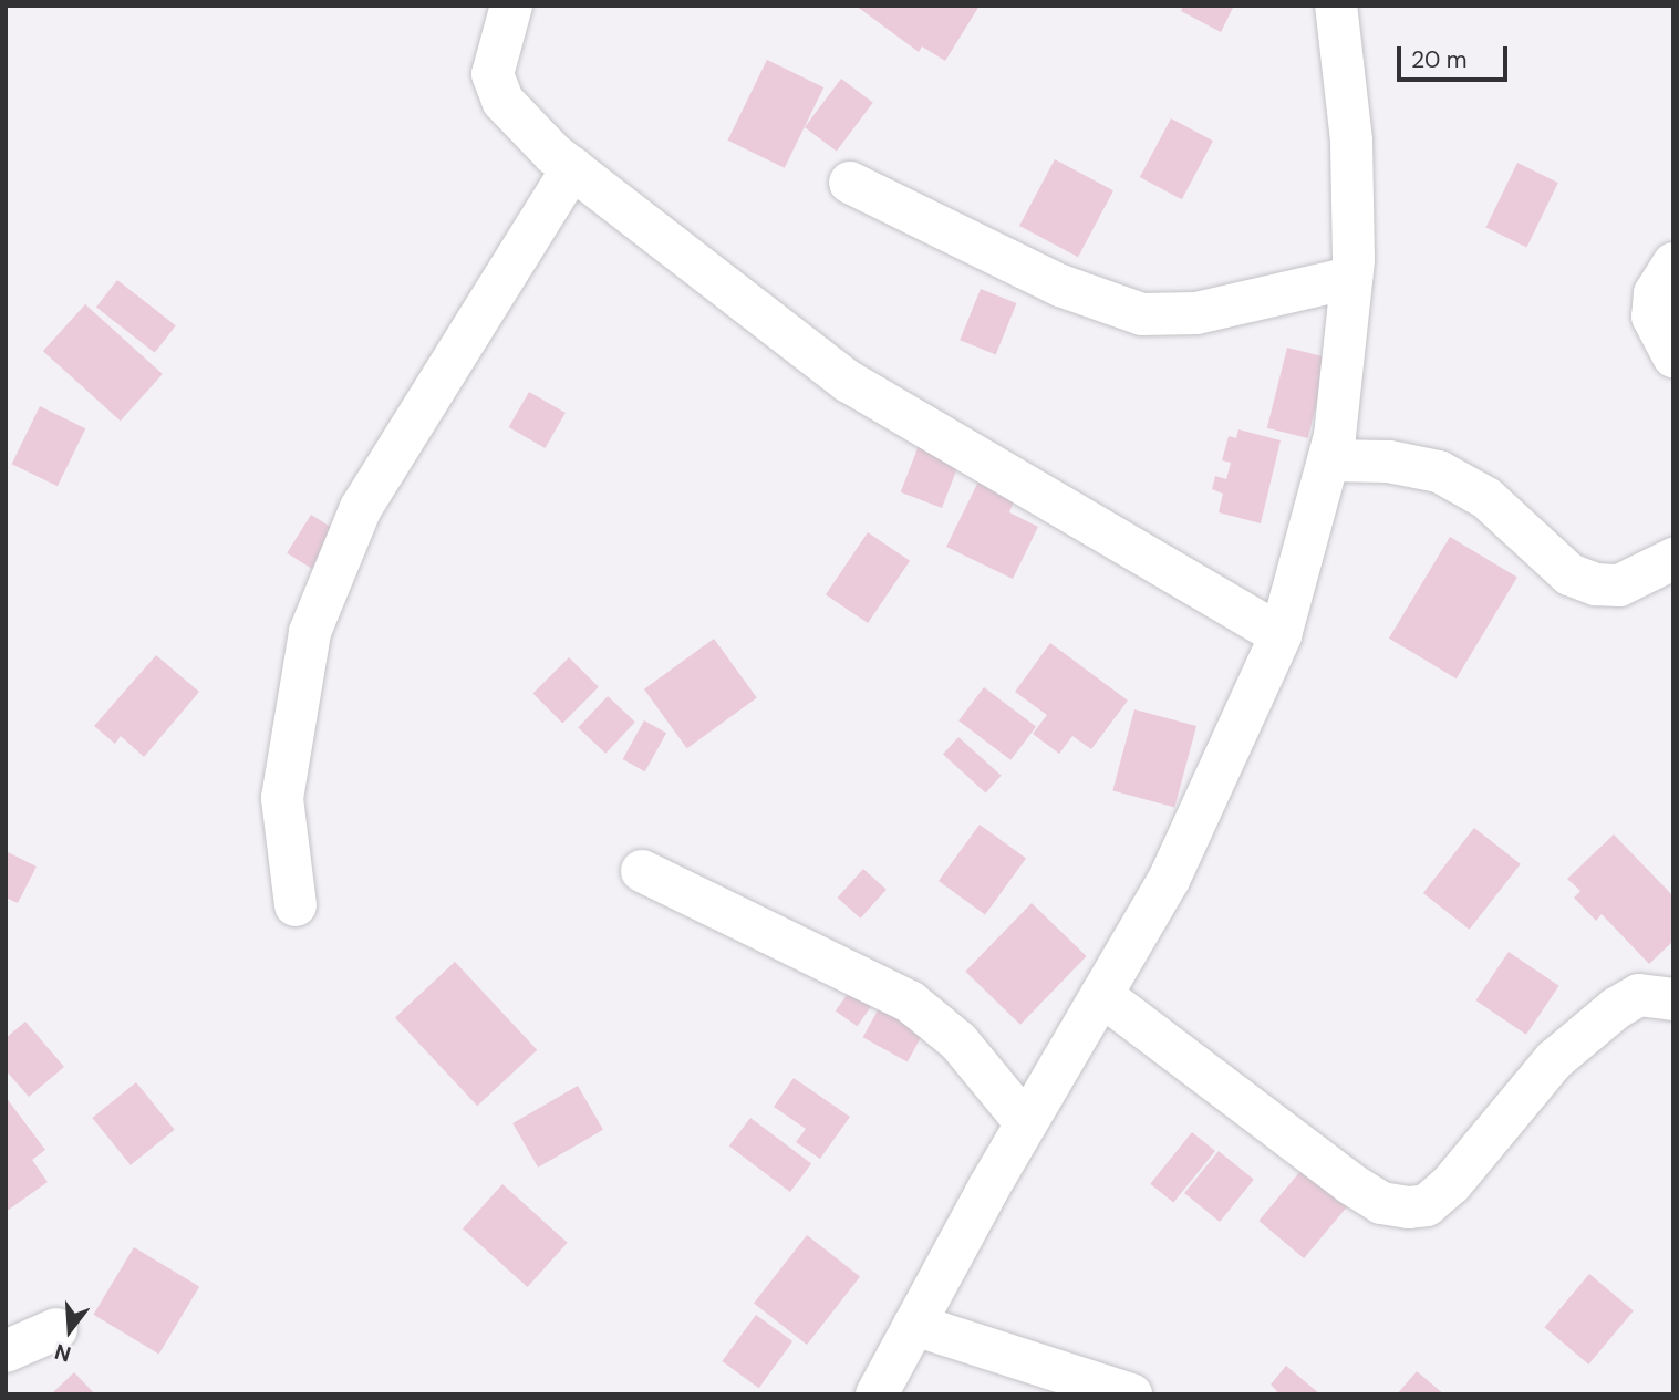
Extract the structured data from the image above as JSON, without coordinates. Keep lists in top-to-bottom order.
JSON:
{
  "scale_bar": "20 m",
  "north": "bottom"
}
